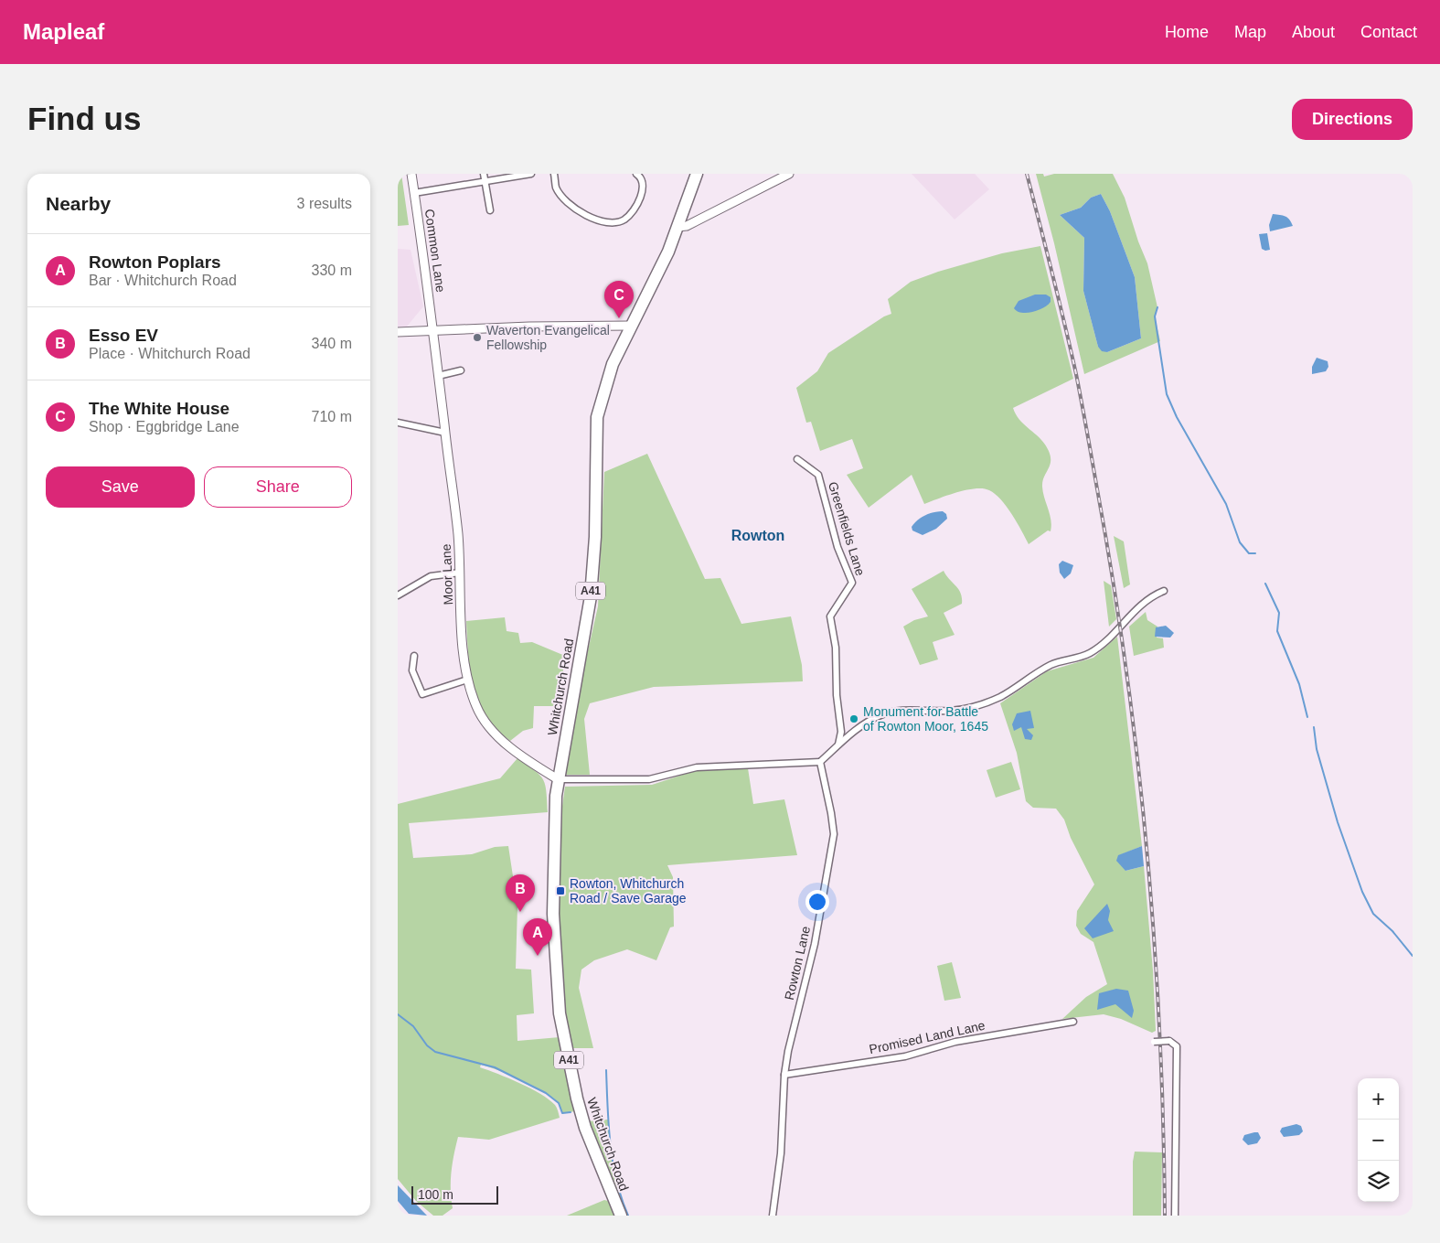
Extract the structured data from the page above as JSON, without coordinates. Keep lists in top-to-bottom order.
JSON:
{
  "streets": {
    "highway": ["A41", "Whitchurch Road"],
    "street": [
      "Common Lane",
      "Greenfields Lane",
      "Moor Lane",
      "Rowton Lane",
      "Promised Land Lane"
    ]
  },
  "crossings": [
    ["Common Lane", "Moor Lane"],
    ["Moor Lane", "Whitchurch Road"],
    ["Rowton Lane", "Promised Land Lane"]
  ],
  "districts": ["Rowton"],
  "places": {
    "other": ["Waverton Evangelical Fellowship", "Monument for Battle of Rowton Moor, 1645"],
    "transit": ["Rowton, Whitchurch Road / Save Garage"]
  },
  "scale_bar": "100 m",
  "page": {
    "header": "Mapleaf",
    "nav": [
      "Home",
      "Map",
      "About",
      "Contact"
    ],
    "buttons": [
      "Directions",
      ["Save", "Share"]
    ],
    "title": "Find us",
    "heading": ["Nearby", "3 results"],
    "list": [
      {
        "mark": "A",
        "name": "Rowton Poplars",
        "note": "Bar · Whitchurch Road",
        "value": "330 m"
      },
      {
        "mark": "B",
        "name": "Esso EV",
        "note": "Place · Whitchurch Road",
        "value": "340 m"
      },
      {
        "mark": "C",
        "name": "The White House",
        "note": "Shop · Eggbridge Lane",
        "value": "710 m"
      }
    ],
    "pins": ["C", "B", "A"],
    "map_buttons": ["+", "−"],
    "scale": "100 m"
  }
}
